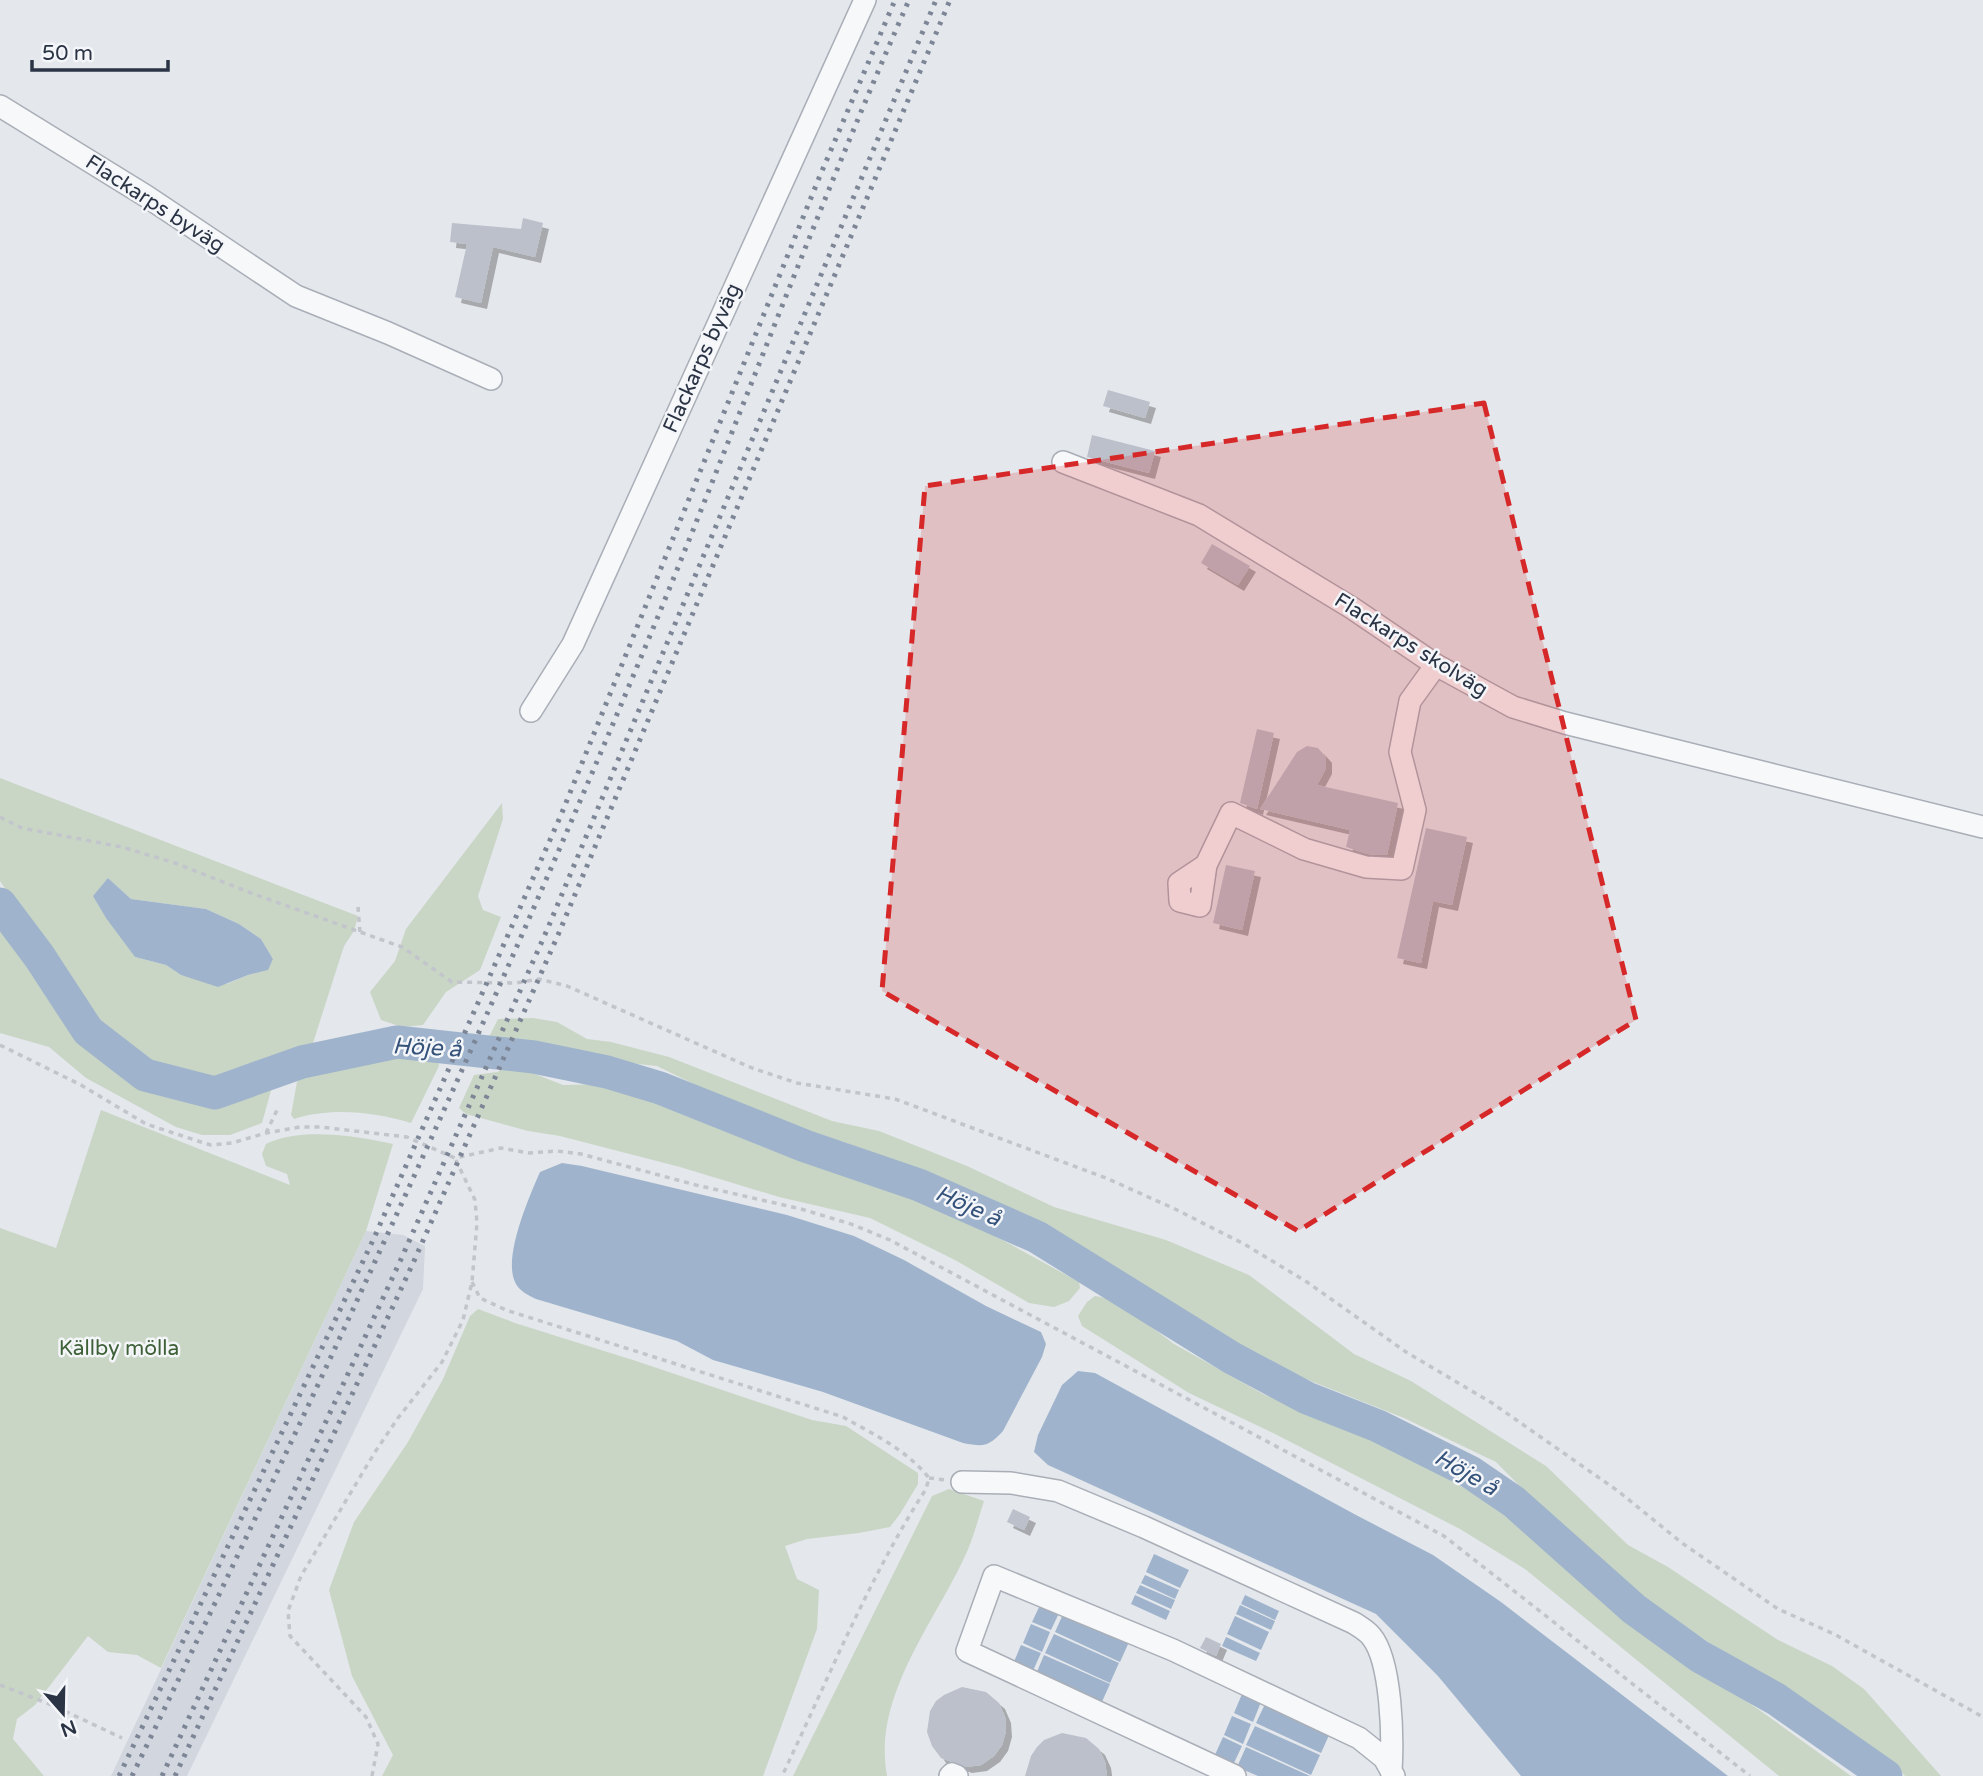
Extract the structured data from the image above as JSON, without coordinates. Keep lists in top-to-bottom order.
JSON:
{
  "streets": {
    "street": ["Flackarps byväg", "Flackarps skolväg"]
  },
  "water": ["Höje å"],
  "parks": ["Källby mölla"],
  "scale_bar": "50 m",
  "north": "bottom"
}
